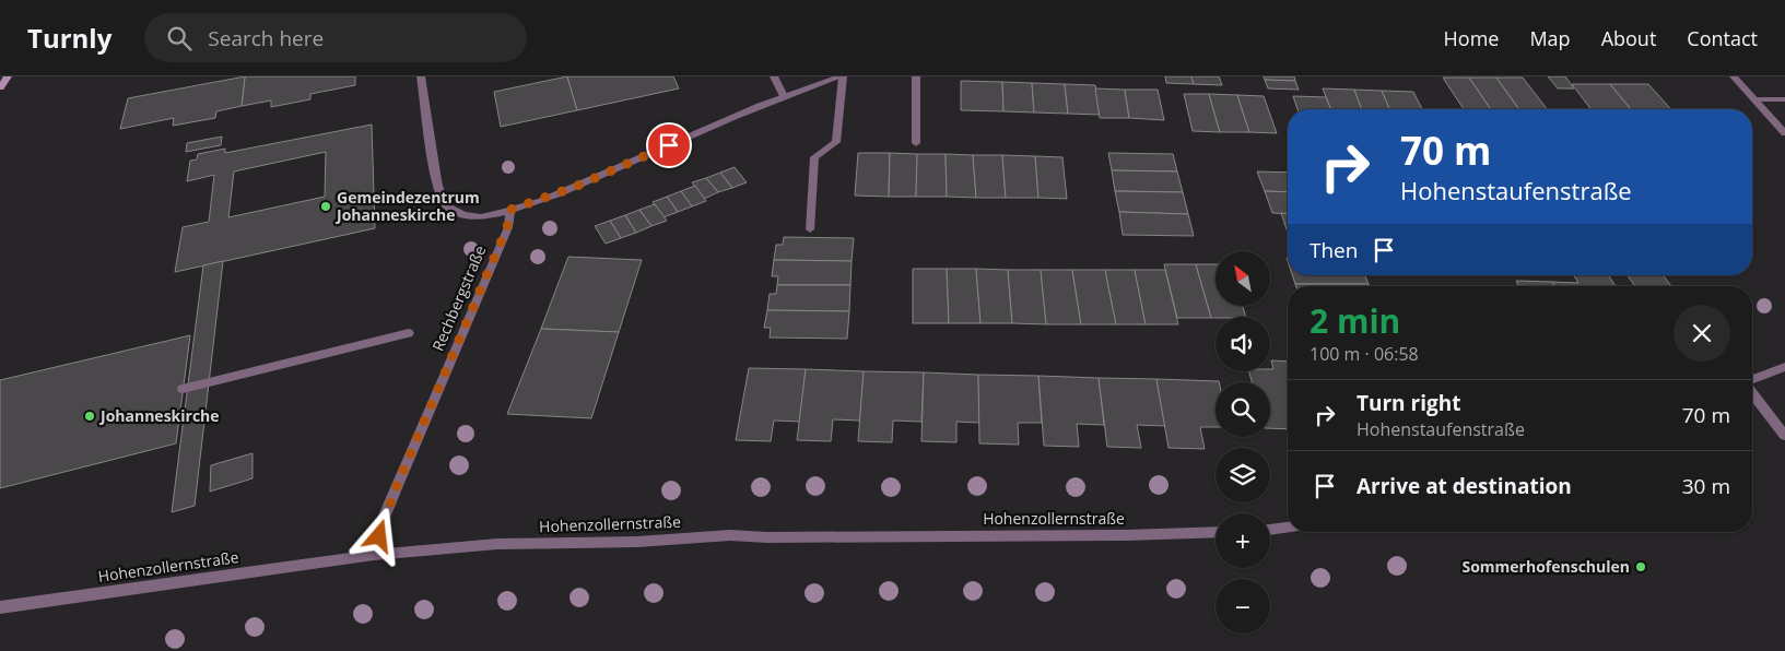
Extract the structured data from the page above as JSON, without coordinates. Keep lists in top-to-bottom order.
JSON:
{
  "streets": {
    "street": ["Rechbergstraße", "Hohenzollernstraße"]
  },
  "crossings": [
    ["Rechbergstraße", "Hohenzollernstraße"]
  ],
  "places": ["Gemeindezentrum Johanneskirche", "Johanneskirche", "Sommerhofenschulen"],
  "north": "top left",
  "page": {
    "header": "Turnly",
    "search": "Search here",
    "nav": [
      "Home",
      "Map",
      "About",
      "Contact"
    ],
    "turn": ["70 m", "Hohenstaufenstraße"],
    "then": "Then",
    "map_buttons": ["+", "−"],
    "heading": ["2 min", "100 m · 06:58"],
    "list": [
      {
        "name": "Turn right",
        "note": "Hohenstaufenstraße",
        "value": "70 m"
      },
      {
        "name": "Arrive at destination",
        "value": "30 m"
      }
    ]
  }
}
